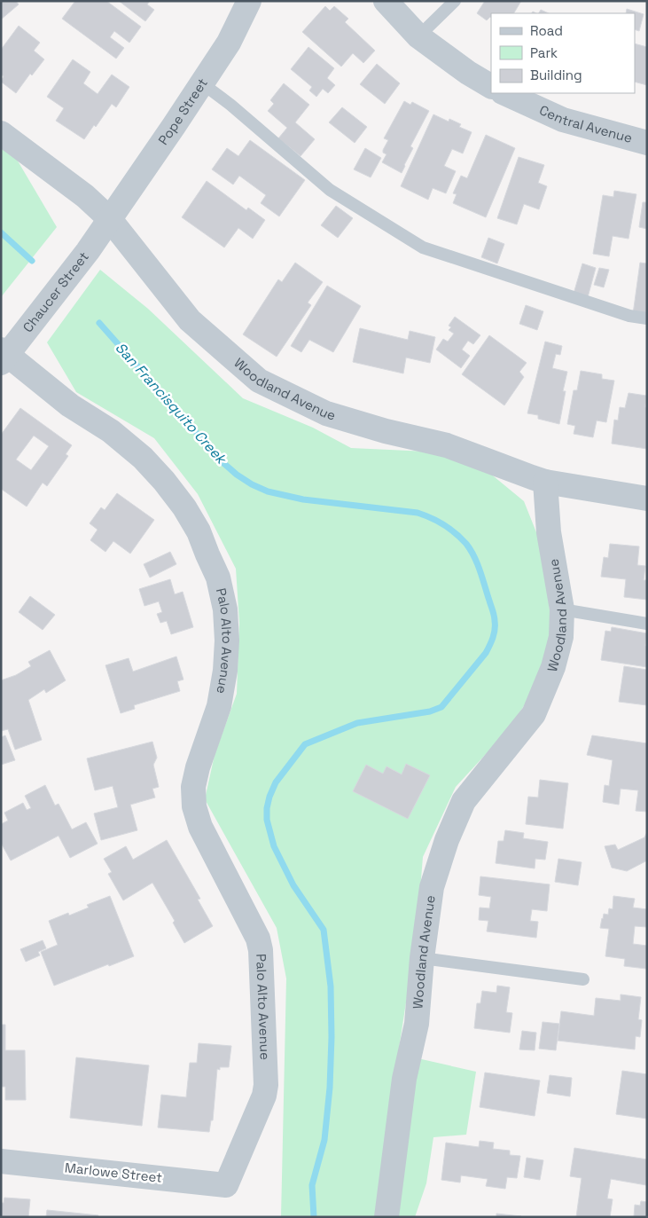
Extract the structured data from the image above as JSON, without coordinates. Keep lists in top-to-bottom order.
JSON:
{
  "streets": {
    "street": [
      "Pope Street",
      "Central Avenue",
      "Chaucer Street",
      "Woodland Avenue",
      "Palo Alto Avenue",
      "Marlowe Street"
    ]
  },
  "crossings": [
    ["Pope Street", "Chaucer Street"],
    ["Pope Street", "Woodland Avenue"],
    ["Chaucer Street", "Woodland Avenue"],
    ["Chaucer Street", "Palo Alto Avenue"],
    ["Palo Alto Avenue", "Marlowe Street"]
  ],
  "water": ["San Francisquito Creek"],
  "legend": ["Road", "Park", "Building"]
}
